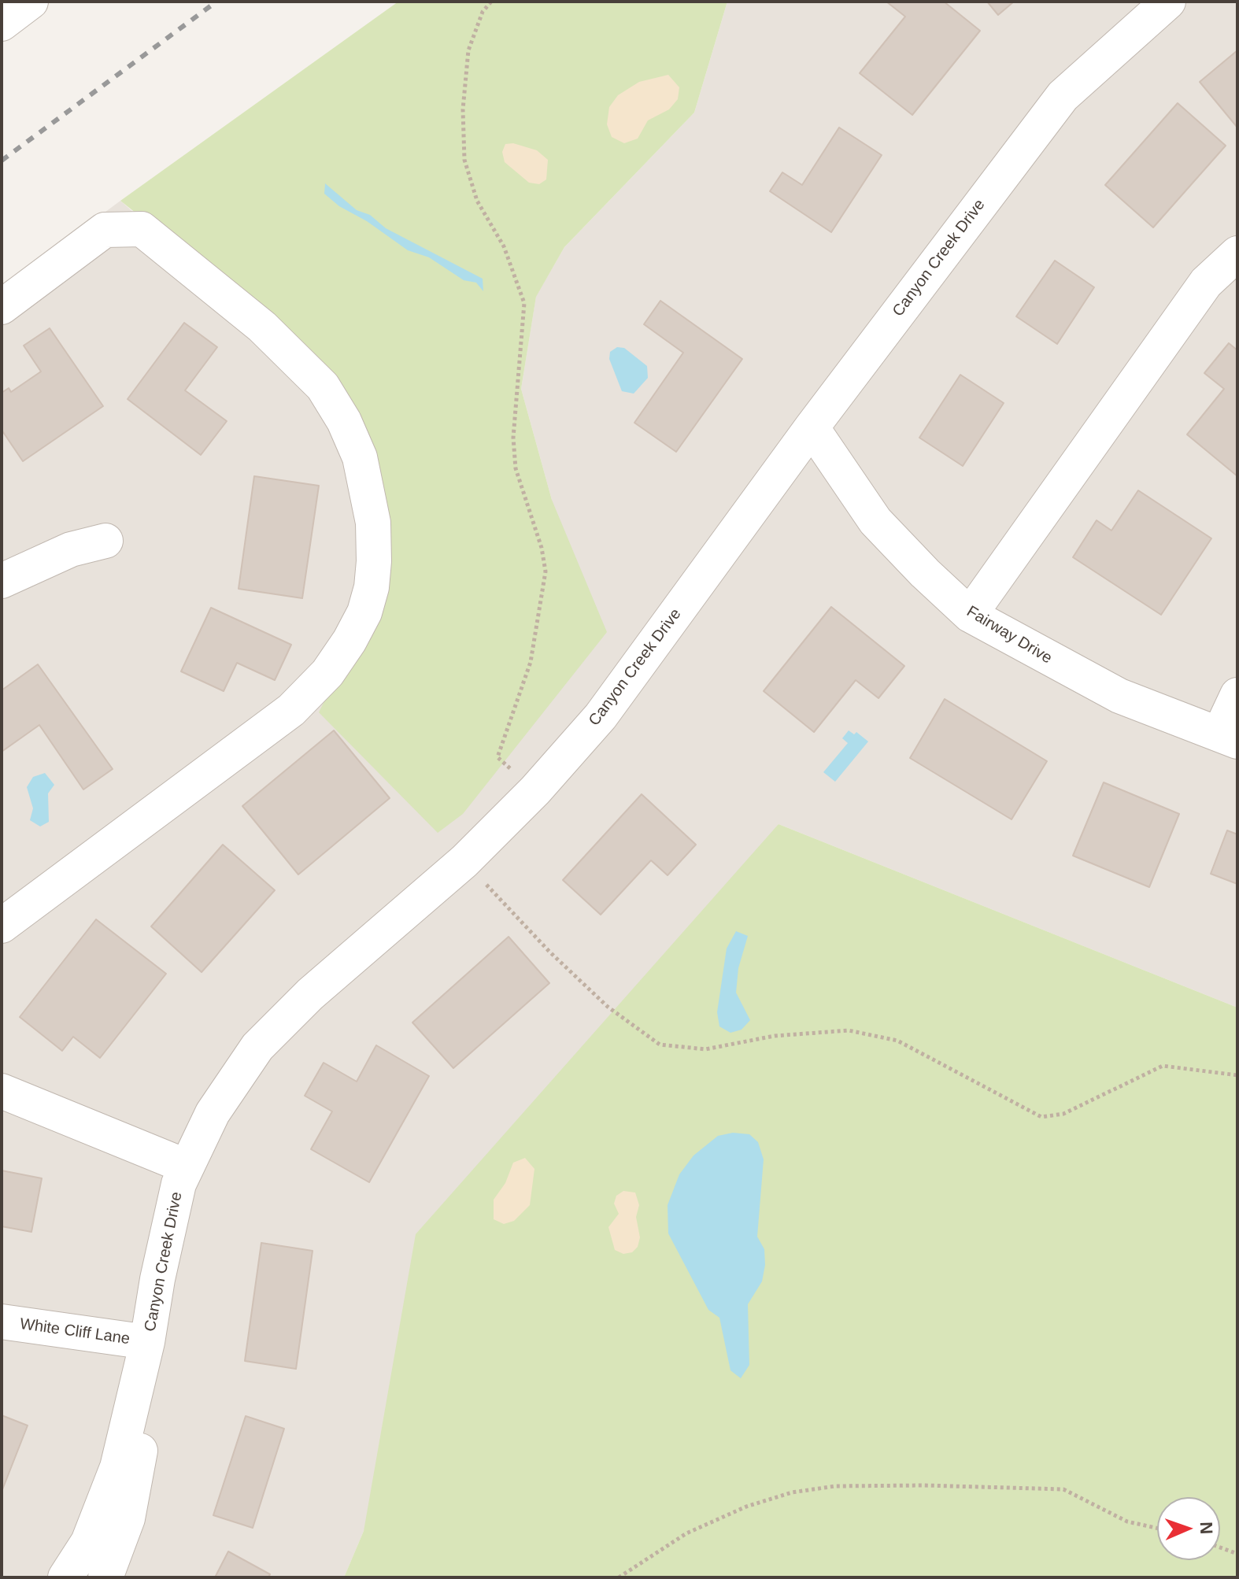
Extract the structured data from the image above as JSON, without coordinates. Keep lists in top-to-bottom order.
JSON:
{
  "streets": {
    "street": ["Canyon Creek Drive", "Fairway Drive", "White Cliff Lane"]
  },
  "crossings": [
    ["Canyon Creek Drive", "Fairway Drive"],
    ["Canyon Creek Drive", "White Cliff Lane"]
  ],
  "north": "right"
}
